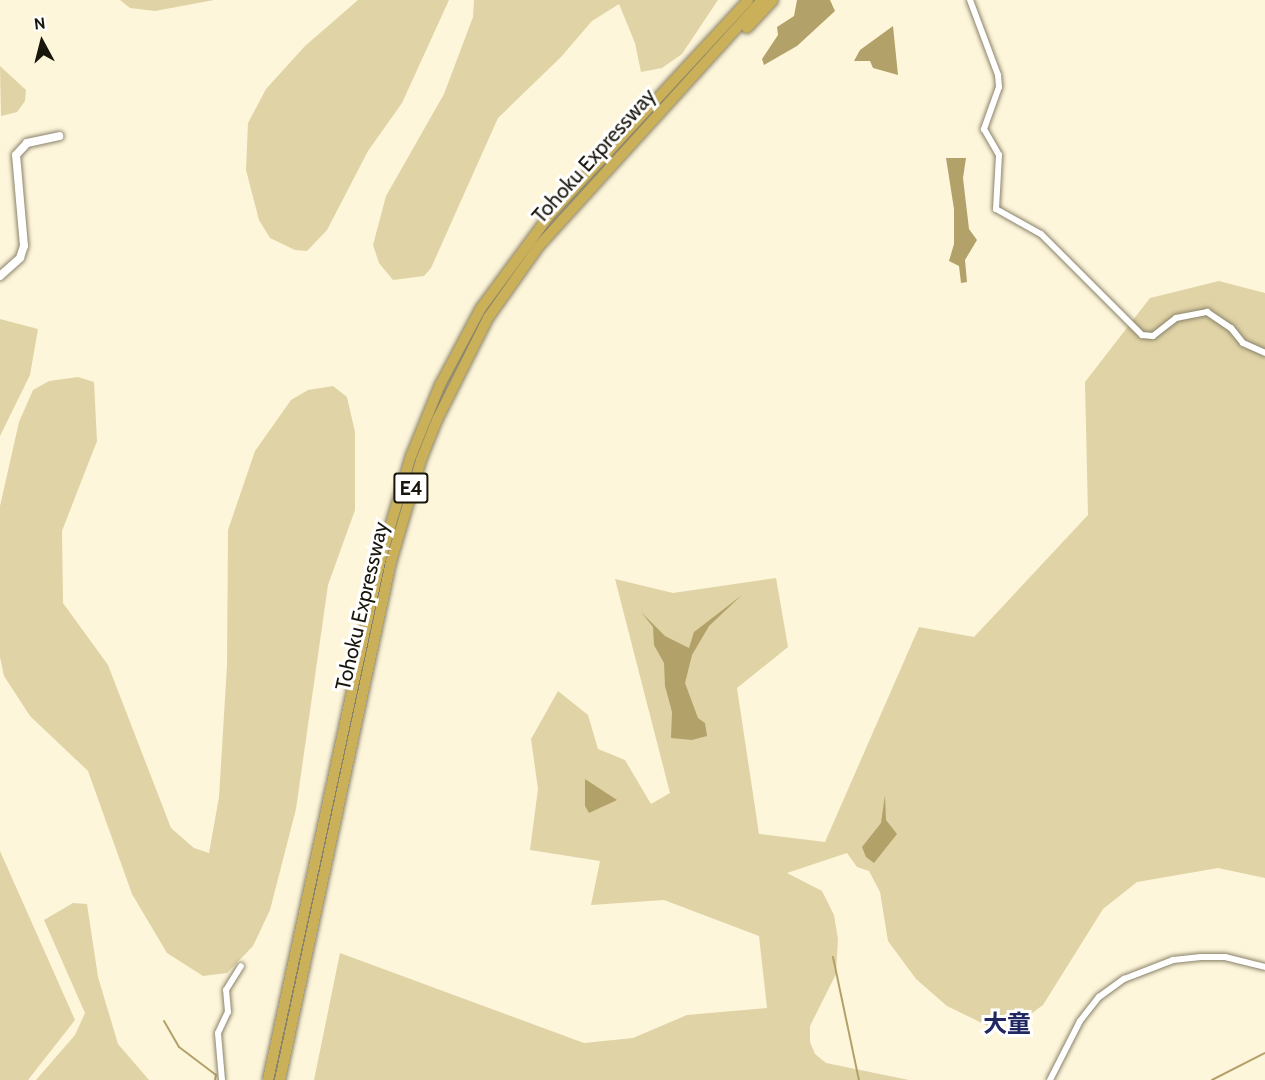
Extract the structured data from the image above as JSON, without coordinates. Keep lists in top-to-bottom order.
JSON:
{
  "streets": {
    "highway": ["Tohoku Expressway", "E4"]
  },
  "districts": ["大童"],
  "north": "top"
}
